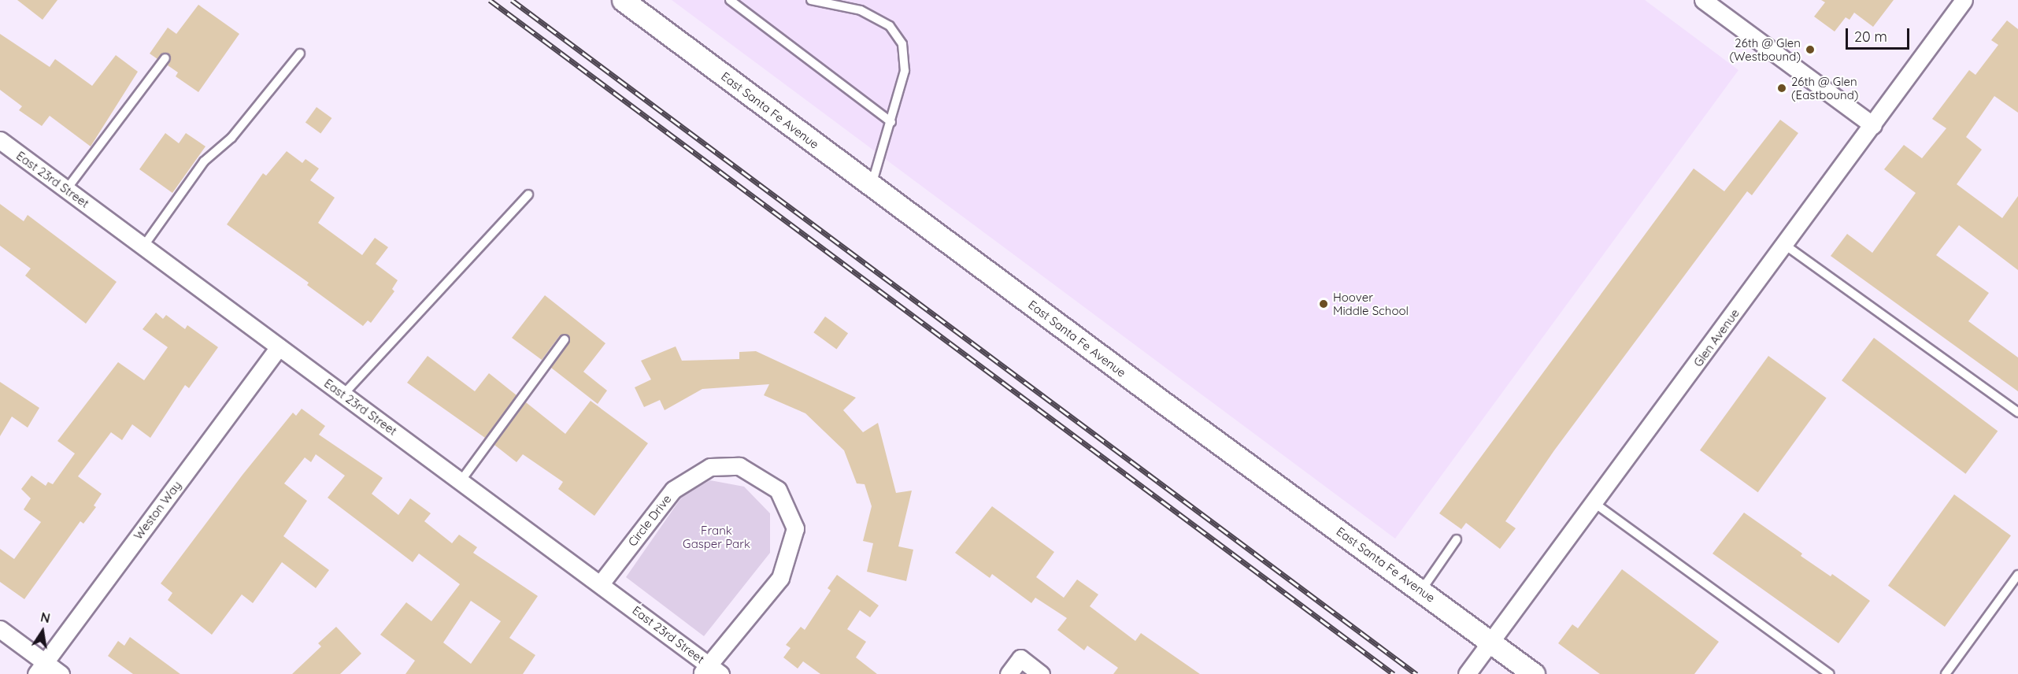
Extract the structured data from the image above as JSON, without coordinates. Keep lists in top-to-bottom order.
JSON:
{
  "streets": {
    "street": [
      "East Santa Fe Avenue",
      "East 23rd Street",
      "Glen Avenue",
      "Weston Way",
      "Circle Drive"
    ]
  },
  "crossings": [
    ["East Santa Fe Avenue", "Glen Avenue"],
    ["East 23rd Street", "Weston Way"],
    ["East 23rd Street", "Circle Drive"]
  ],
  "parks": ["Frank Gasper Park"],
  "places": ["26th @ Glen (Westbound)", "26th @ Glen (Eastbound)", "Hoover Middle School"],
  "scale_bar": "20 m",
  "north": "top"
}
